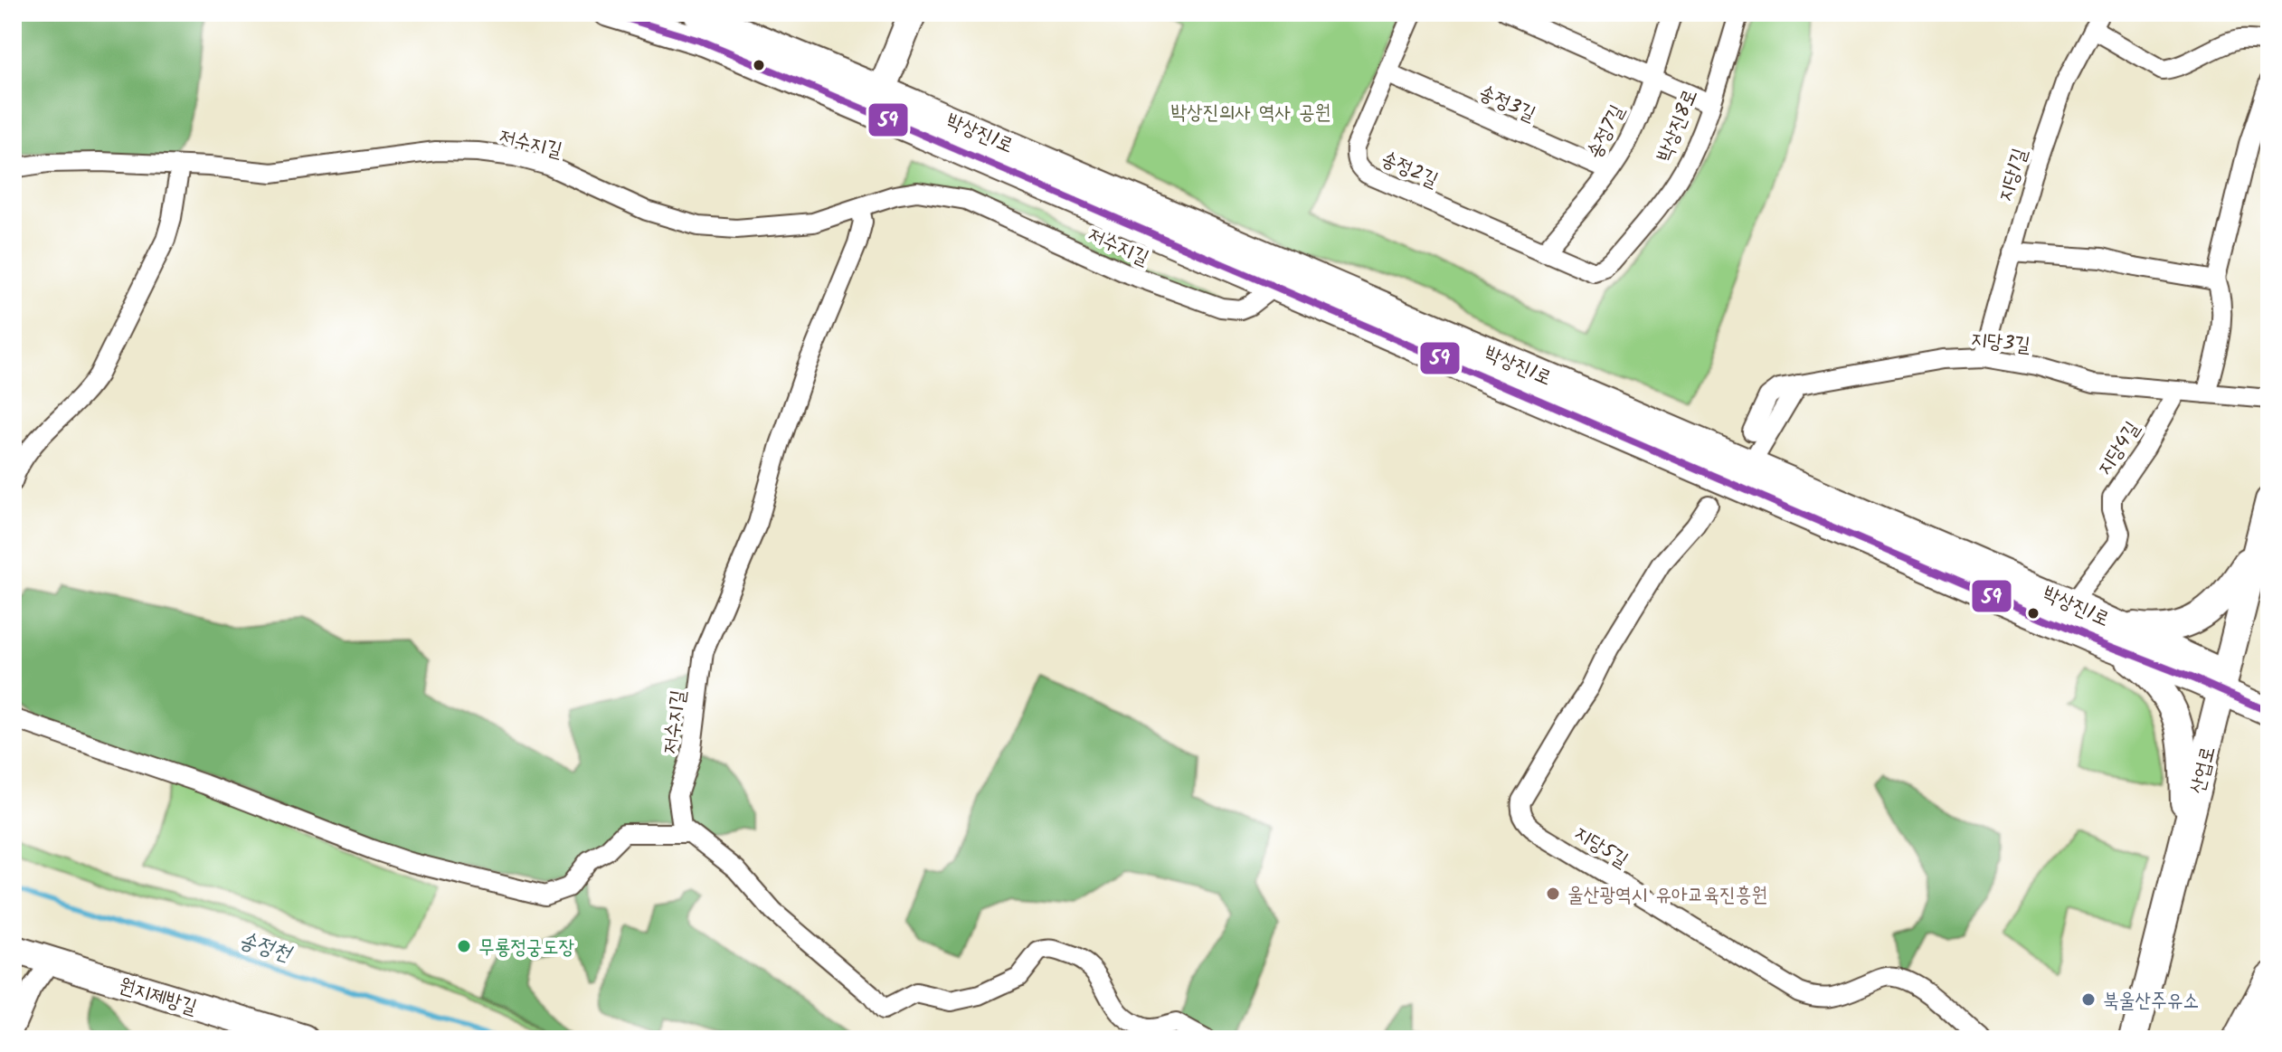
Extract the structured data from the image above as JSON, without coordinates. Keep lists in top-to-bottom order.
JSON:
{
  "streets": {
    "street": [
      "송정3길",
      "박상진8로",
      "송정7길",
      "박상진1로",
      "저수지길",
      "송정2길",
      "지당1길",
      "지당3길",
      "지당4길",
      "산업로",
      "지당5길",
      "원지제방길"
    ]
  },
  "crossings": [
    ["송정3길", "송정7길"],
    ["송정3길", "송정2길"],
    ["박상진8로", "송정2길"],
    ["송정7길", "송정2길"],
    ["박상진1로", "저수지길"],
    ["박상진1로", "지당4길"],
    ["박상진1로", "산업로"],
    ["지당1길", "지당3길"],
    ["지당3길", "지당4길"]
  ],
  "water": ["송정천"],
  "parks": ["박상진의사 역사 공원"],
  "places": ["울산광역시 유아교육진흥원", "무룡정궁도장", "북울산주유소"],
  "lines": ["transit line 59"]
}
